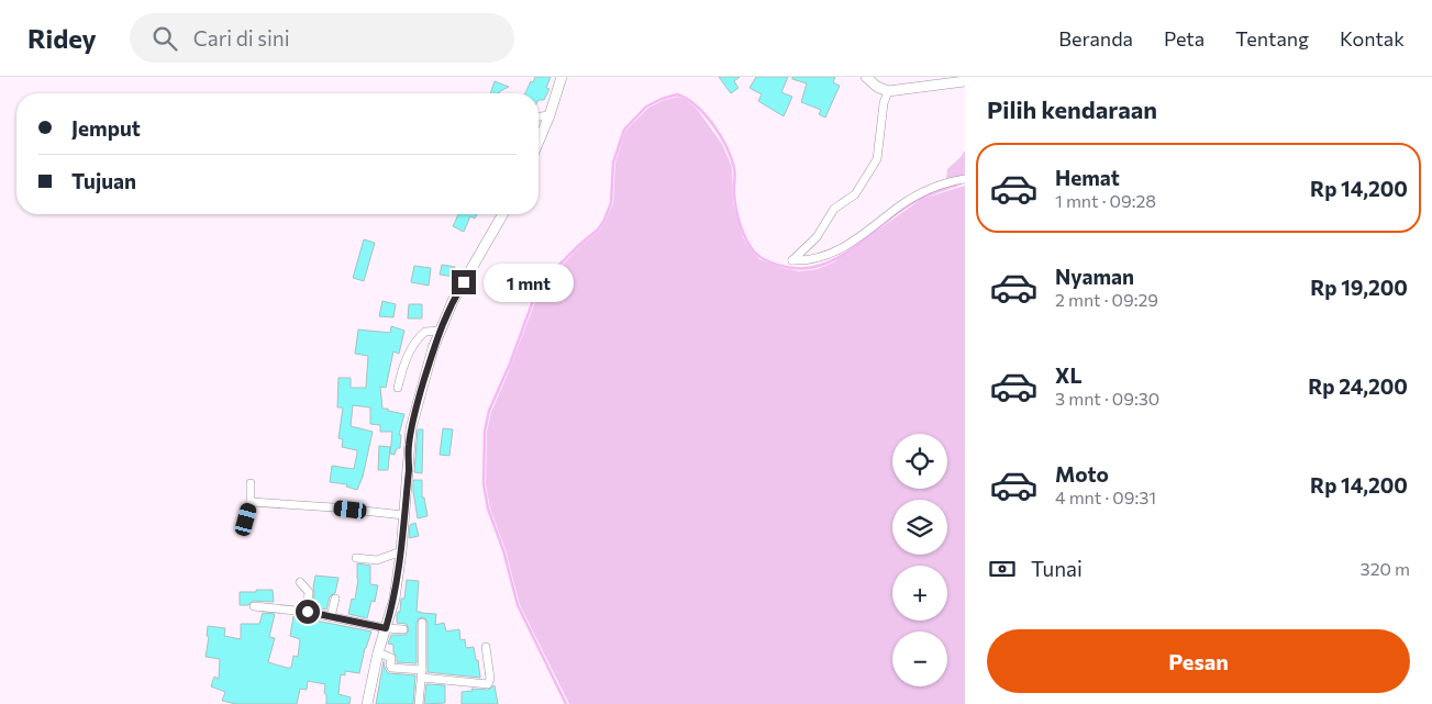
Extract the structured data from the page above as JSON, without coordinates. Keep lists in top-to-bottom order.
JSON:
{
  "page": {
    "header": "Ridey",
    "search": "Cari di sini",
    "nav": [
      "Beranda",
      "Peta",
      "Tentang",
      "Kontak"
    ],
    "heading": "Pilih kendaraan",
    "banner": ["Jemput", "Tujuan"],
    "list": [
      {
        "name": "Hemat",
        "note": "1 mnt · 09:28",
        "value": "Rp 14,200"
      },
      {
        "name": "Nyaman",
        "note": "2 mnt · 09:29",
        "value": "Rp 19,200"
      },
      {
        "name": "XL",
        "note": "3 mnt · 09:30",
        "value": "Rp 24,200"
      },
      {
        "name": "Moto",
        "note": "4 mnt · 09:31",
        "value": "Rp 14,200"
      }
    ],
    "bubble": "1 mnt",
    "map_buttons": ["+", "−"],
    "pay": ["Tunai", "320 m"],
    "buttons": "Pesan"
  }
}
